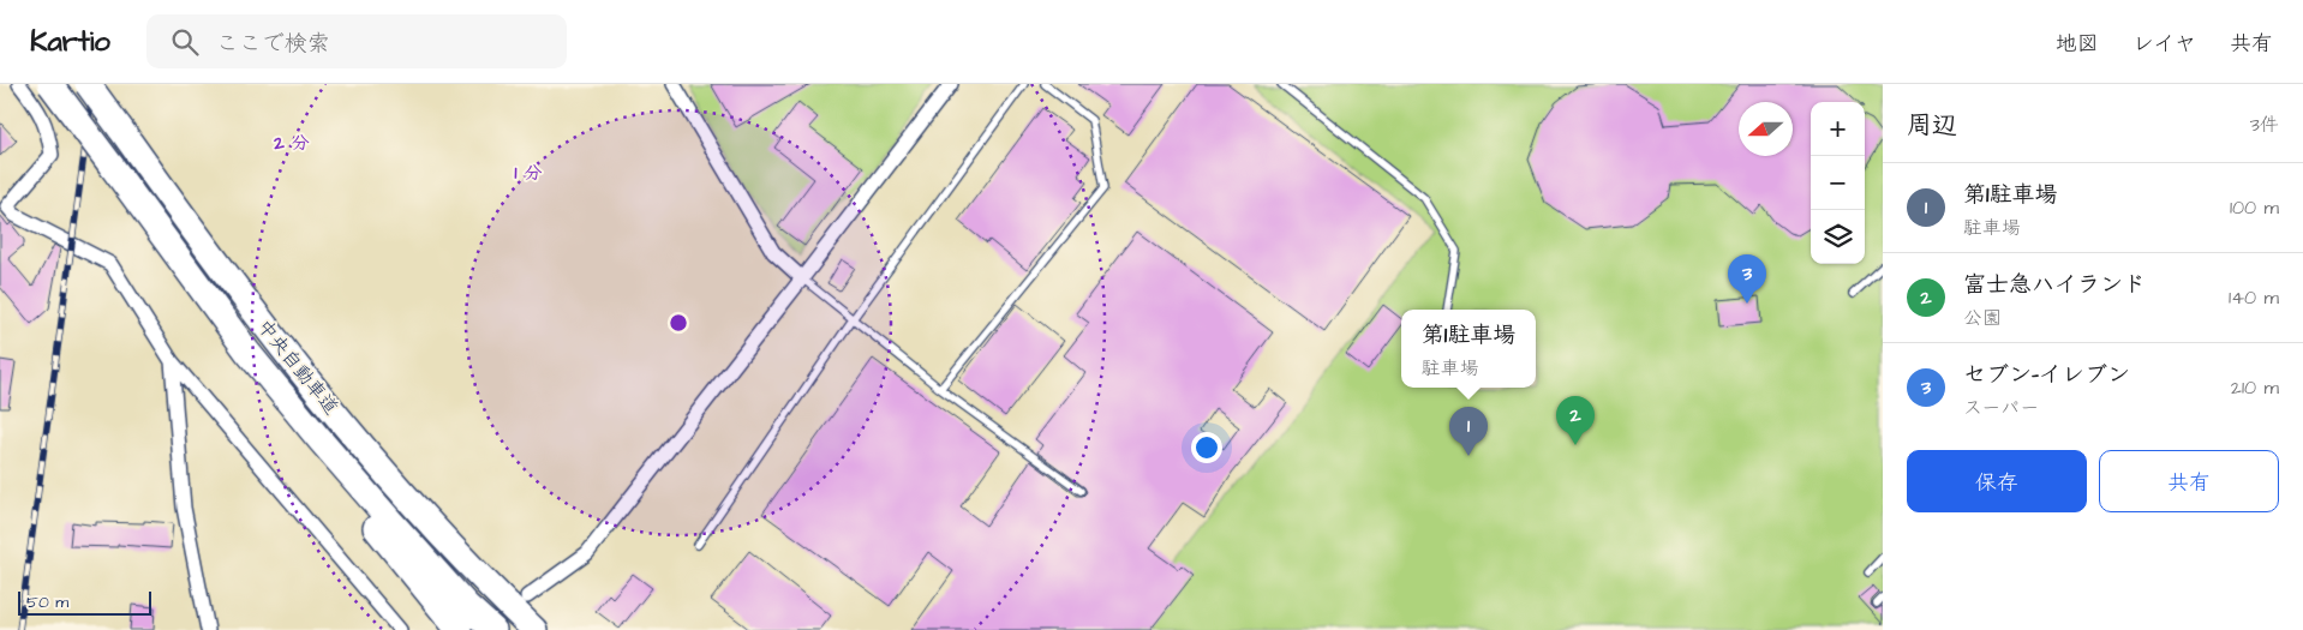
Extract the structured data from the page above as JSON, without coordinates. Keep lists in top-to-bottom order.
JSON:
{
  "streets": {
    "highway": ["中央自動車道"]
  },
  "scale_bar": "50 m",
  "north": "left",
  "page": {
    "header": "Kartio",
    "search": "ここで検索",
    "nav": ["地図", "レイヤ", "共有"],
    "heading": ["周辺", "3件"],
    "map_buttons": ["+", "−"],
    "list": [
      {
        "mark": "1",
        "name": "第1駐車場",
        "note": "駐車場",
        "value": "100 m"
      },
      {
        "mark": "2",
        "name": "富士急ハイランド",
        "note": "公園",
        "value": "140 m"
      },
      {
        "mark": "3",
        "name": "セブン-イレブン",
        "note": "スーパー",
        "value": "210 m"
      }
    ],
    "pins": ["3", "2", "1"],
    "popup": ["第1駐車場", "駐車場"],
    "buttons": ["保存", "共有"],
    "scale": "50 m"
  },
  "rings": ["2 分", "1 分"]
}
